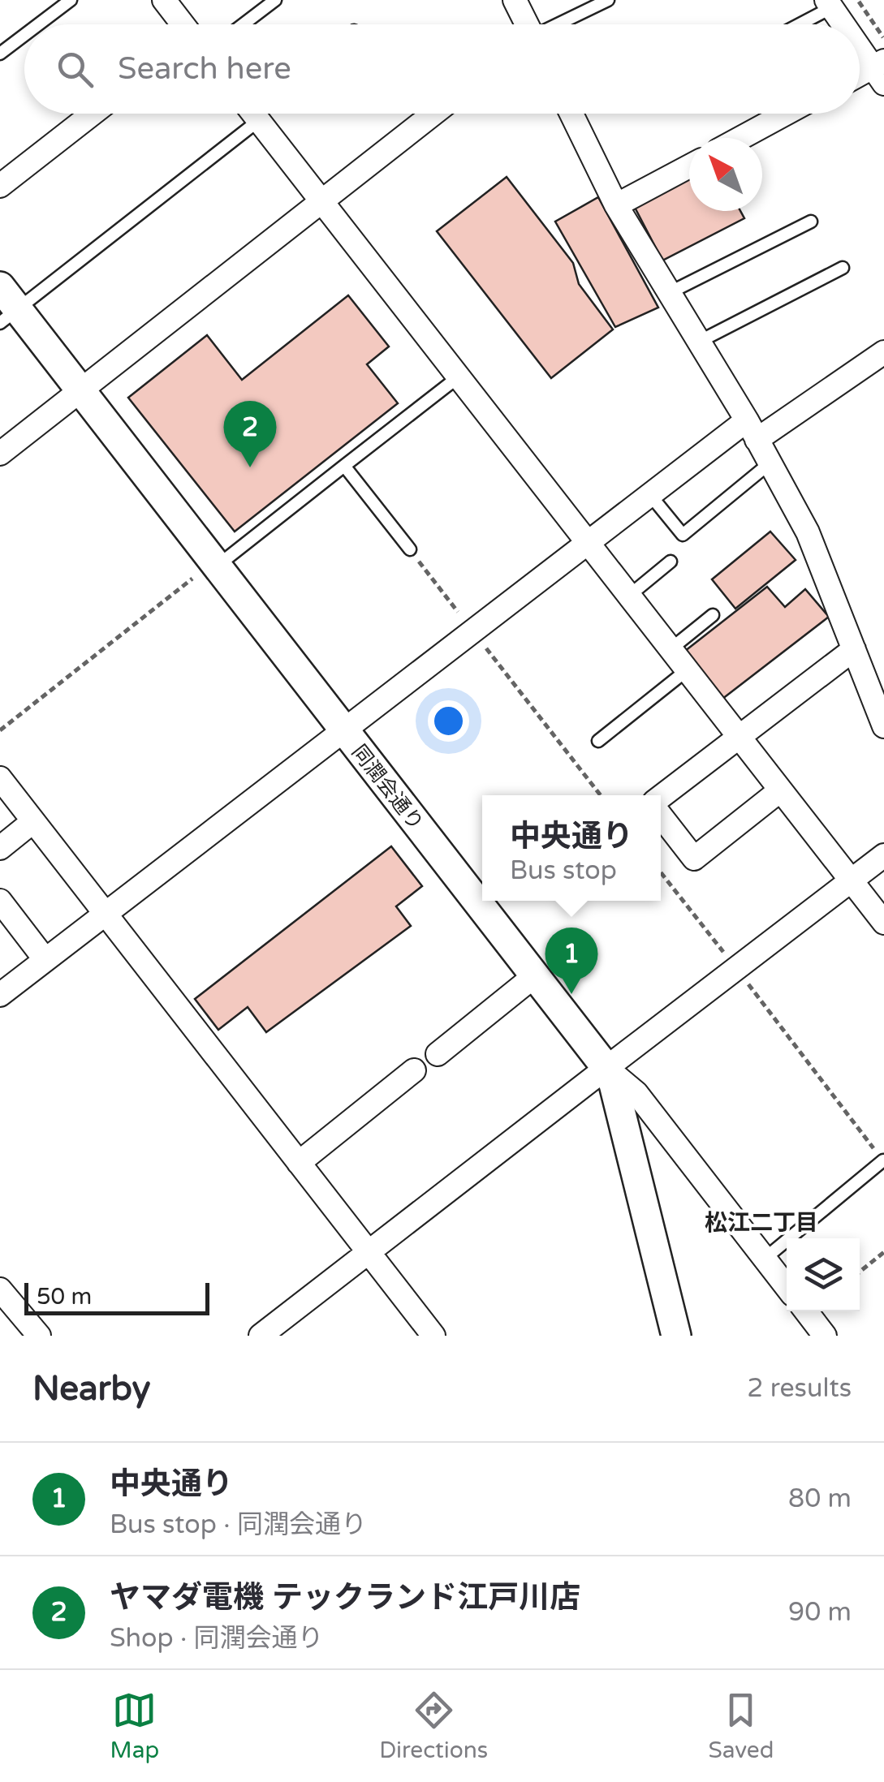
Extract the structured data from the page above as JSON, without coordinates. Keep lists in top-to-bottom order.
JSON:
{
  "streets": {
    "street": ["同潤会通り"]
  },
  "districts": ["松江二丁目"],
  "scale_bar": "50 m",
  "north": "top left",
  "page": {
    "search": "Search here",
    "pins": ["2", "1"],
    "popup": ["中央通り", "Bus stop"],
    "scale": "50 m",
    "heading": ["Nearby", "2 results"],
    "list": [
      {
        "mark": "1",
        "name": "中央通り",
        "note": "Bus stop · 同潤会通り",
        "value": "80 m"
      },
      {
        "mark": "2",
        "name": "ヤマダ電機 テックランド江戸川店",
        "note": "Shop · 同潤会通り",
        "value": "90 m"
      }
    ],
    "nav": ["Map", "Directions", "Saved"]
  }
}
